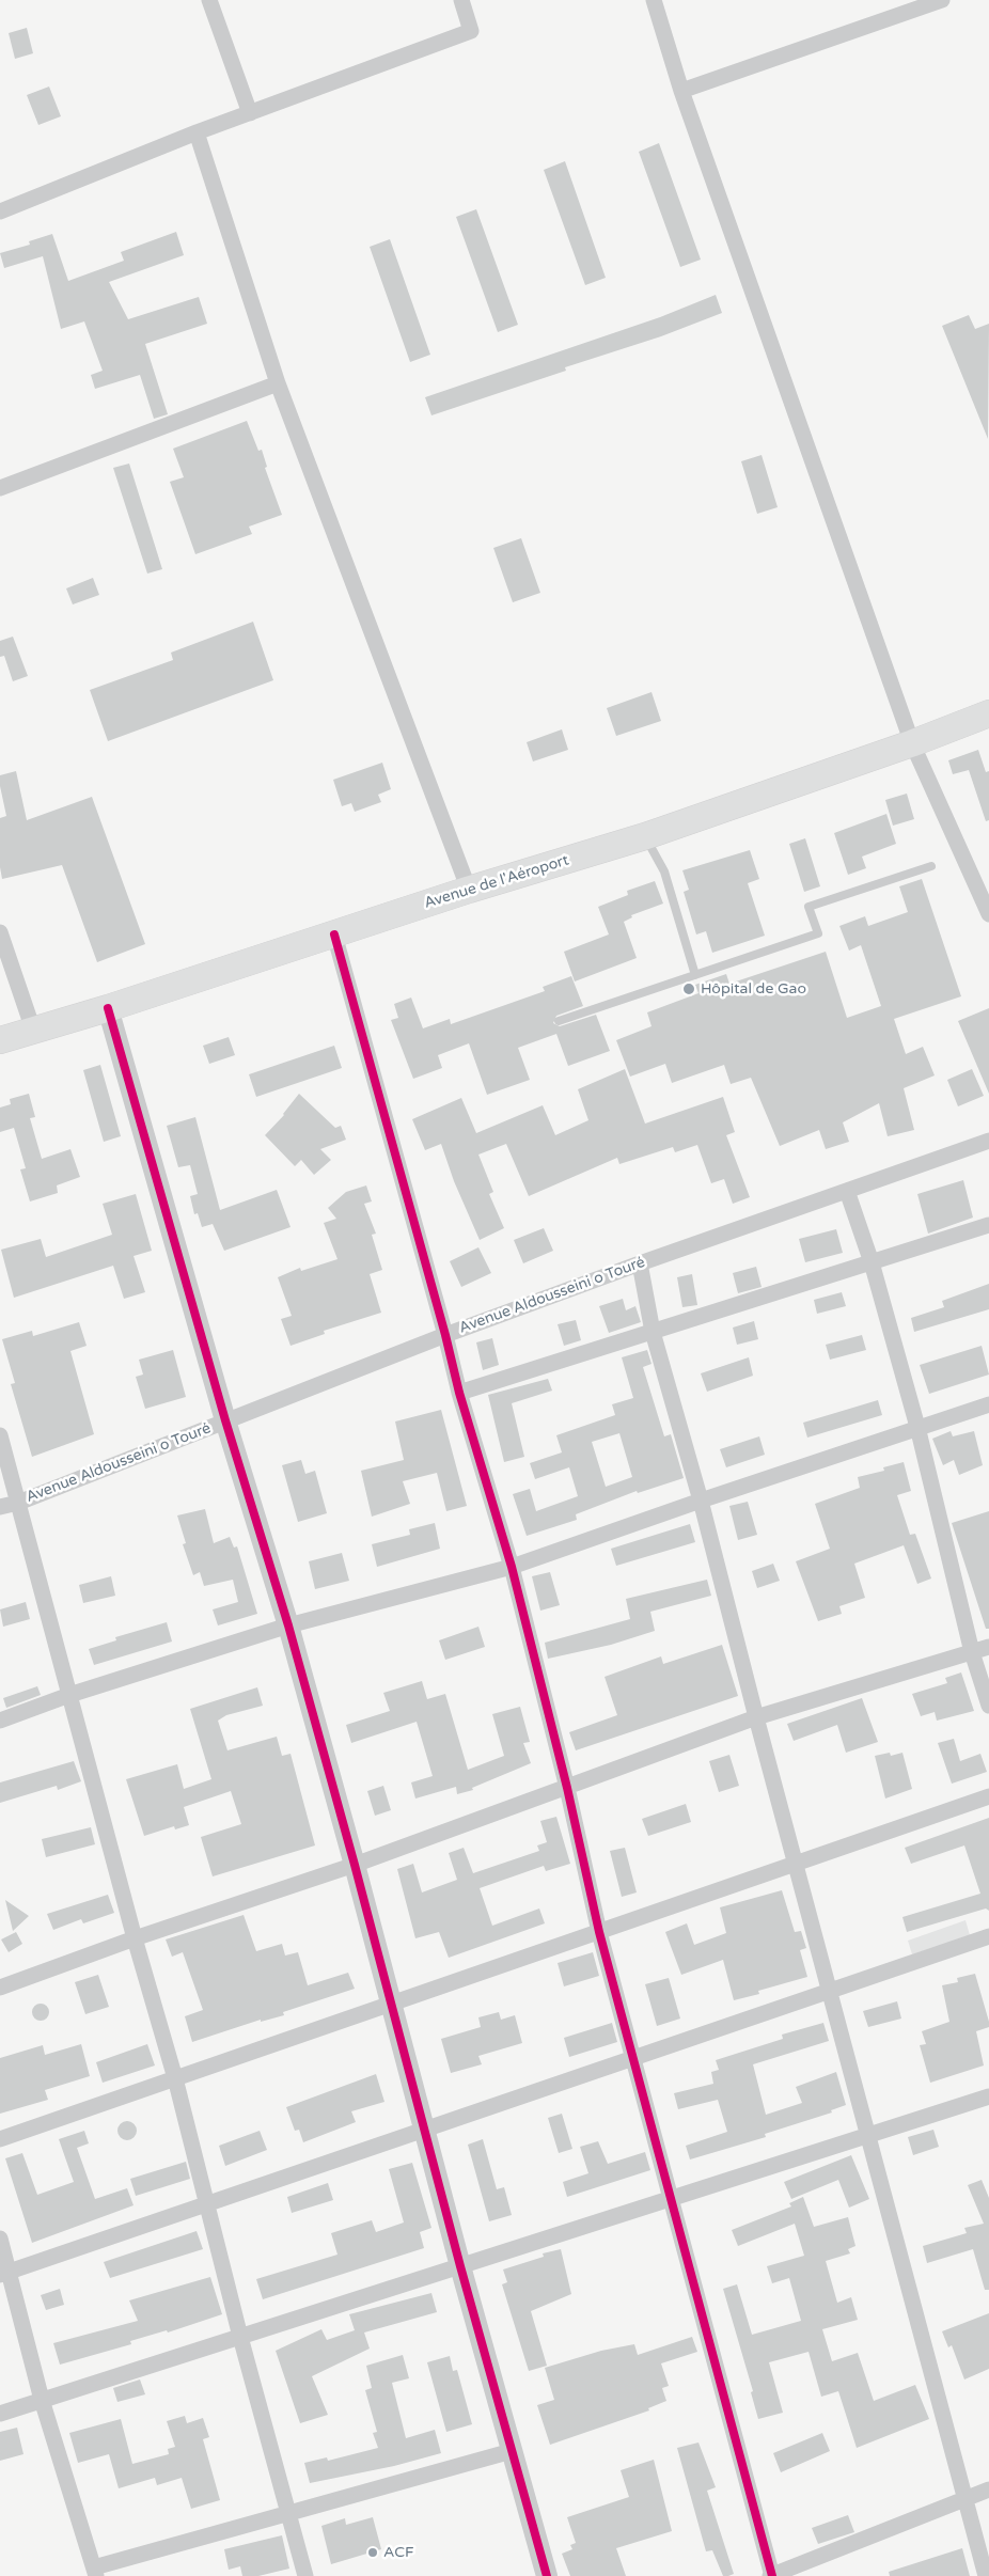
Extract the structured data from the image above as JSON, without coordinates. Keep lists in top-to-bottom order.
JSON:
{
  "streets": {
    "main road": ["Avenue de l'Aéroport"],
    "street": ["Avenue Aldousseini o Touré"]
  },
  "places": ["Hôpital de Gao", "ACF"]
}
